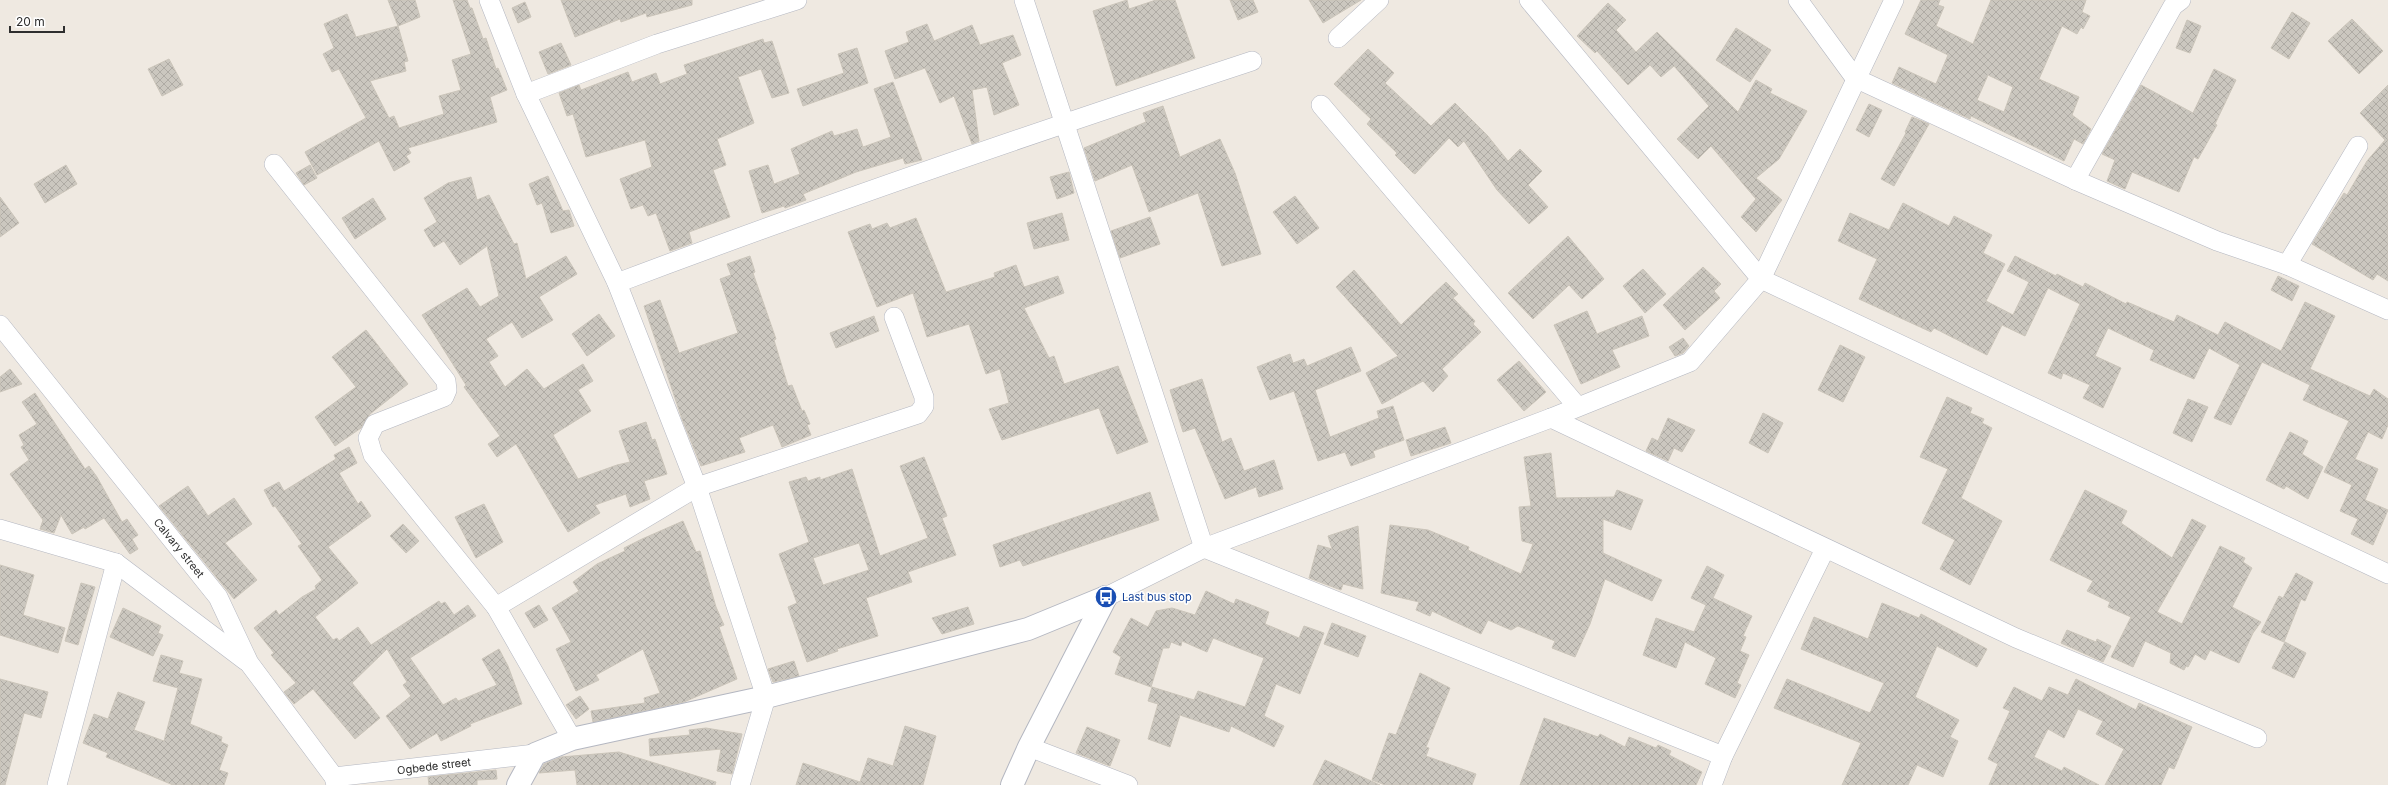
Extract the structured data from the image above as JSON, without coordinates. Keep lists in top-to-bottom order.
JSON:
{
  "streets": {
    "street": ["Calvary street", "Ogbede street"]
  },
  "crossings": [
    ["Calvary street", "Ogbede street"]
  ],
  "places": {
    "bus stop": ["Last bus stop"]
  },
  "scale_bar": "20 m"
}
